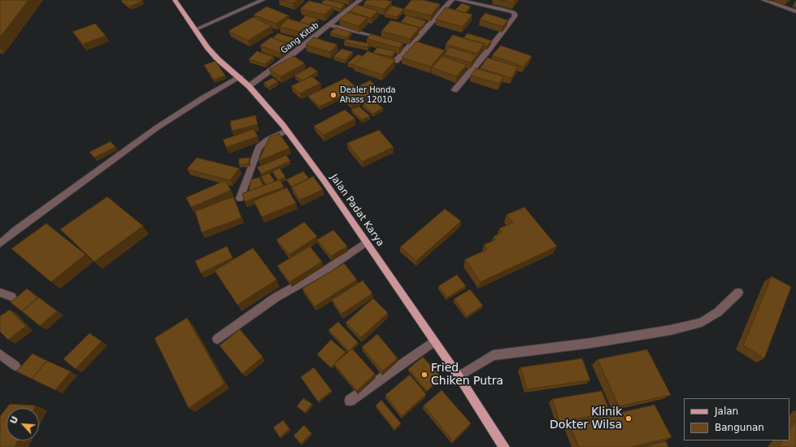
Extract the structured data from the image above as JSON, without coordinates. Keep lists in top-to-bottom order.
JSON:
{
  "streets": {
    "main road": ["Jalan Padat Karya"],
    "street": ["Gang Kitab"]
  },
  "crossings": [
    ["Gang Kitab", "Jalan Padat Karya"]
  ],
  "places": ["Dealer Honda Ahass 12010", "Fried Chiken Putra", "Klinik Dokter Wilsa"],
  "legend": ["Jalan", "Bangunan"],
  "north": "top left"
}
